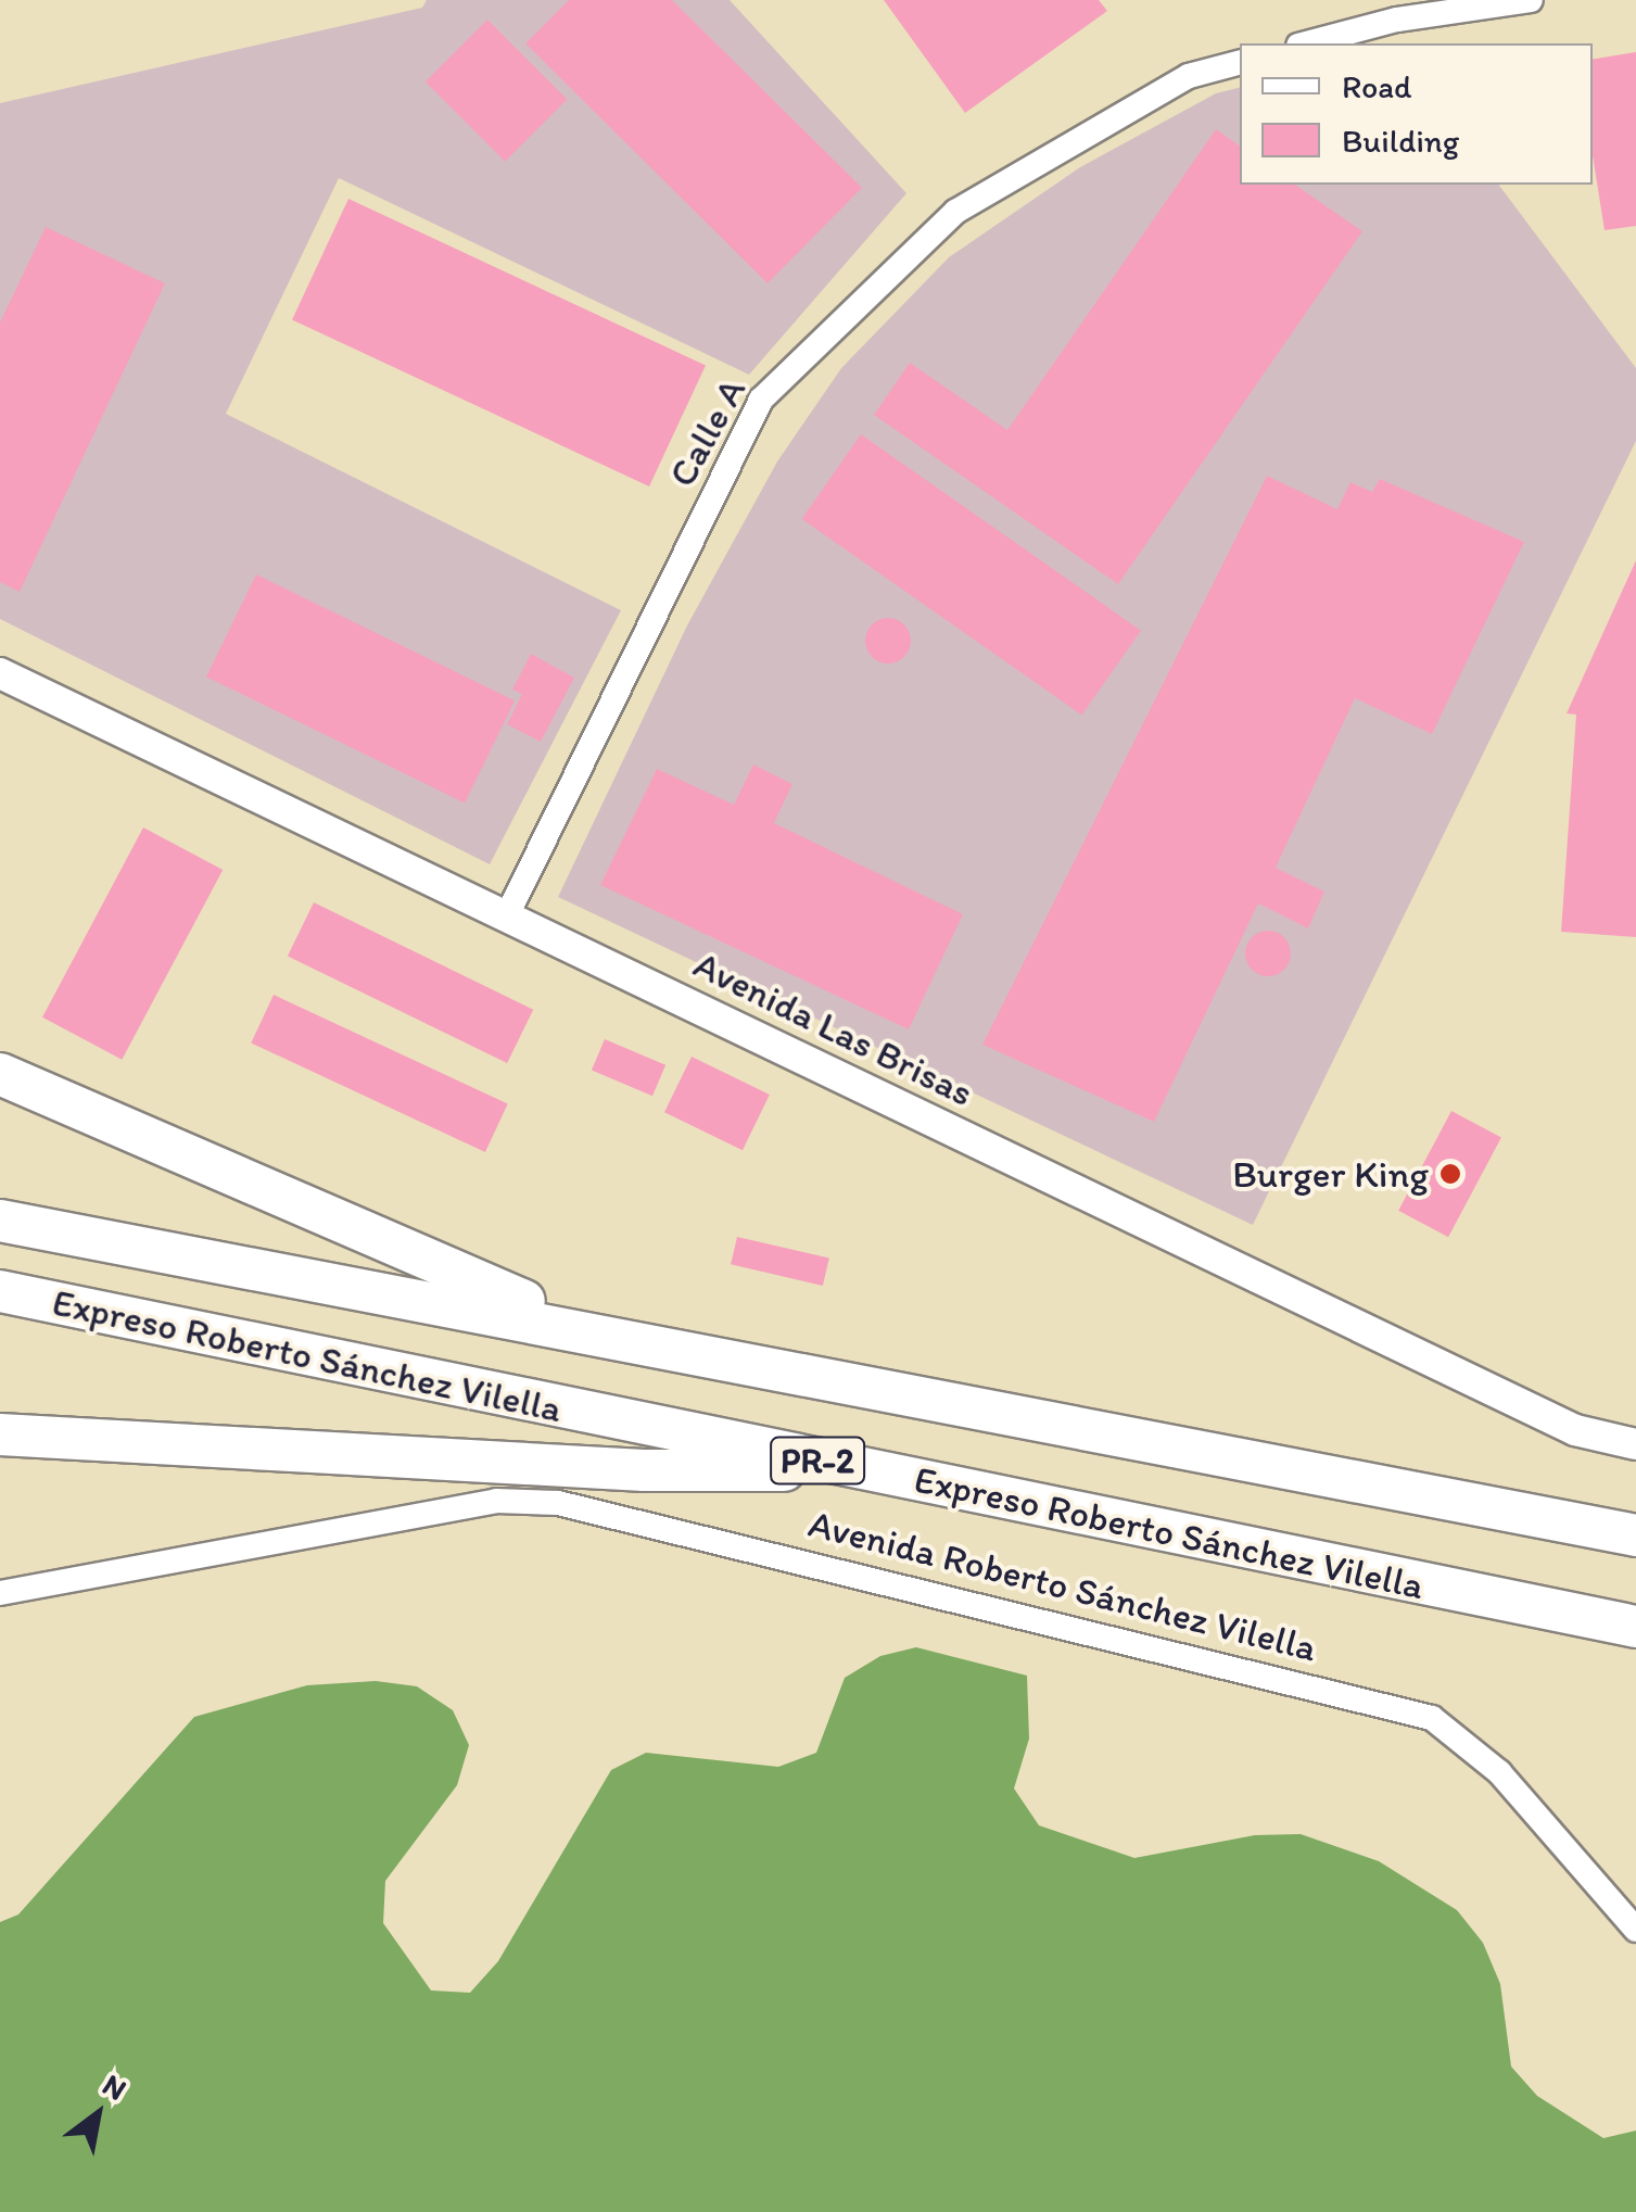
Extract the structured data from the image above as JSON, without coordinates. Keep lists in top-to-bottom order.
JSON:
{
  "streets": {
    "highway": ["Expreso Roberto Sánchez Vilella", "PR-2"],
    "street": ["Calle A", "Avenida Las Brisas", "Avenida Roberto Sánchez Vilella"]
  },
  "crossings": [
    ["Calle A", "Avenida Las Brisas"]
  ],
  "places": ["Burger King"],
  "legend": ["Road", "Building"],
  "north": "top right"
}
